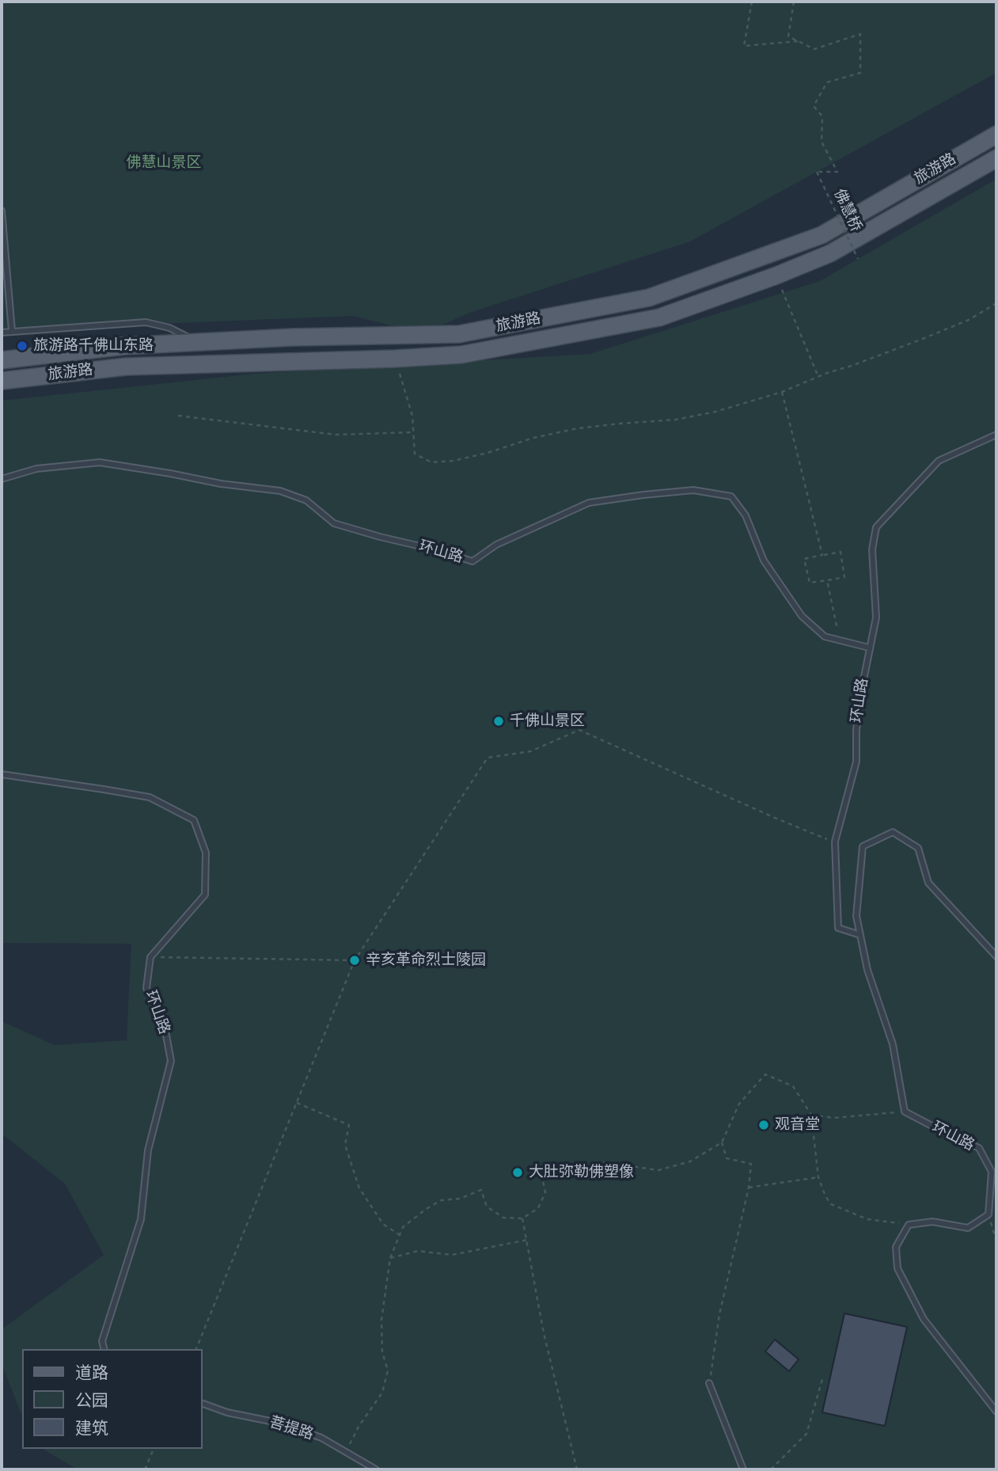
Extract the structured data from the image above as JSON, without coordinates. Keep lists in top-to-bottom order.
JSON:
{
  "streets": {
    "main road": ["旅游路"],
    "lane": ["环山路", "菩提路"],
    "path": ["佛慧桥"]
  },
  "parks": ["佛慧山景区"],
  "places": [
    "旅游路千佛山东路",
    "千佛山景区",
    "辛亥革命烈士陵园",
    "观音堂",
    "大肚弥勒佛塑像"
  ],
  "legend": ["道路", "公园", "建筑"]
}
